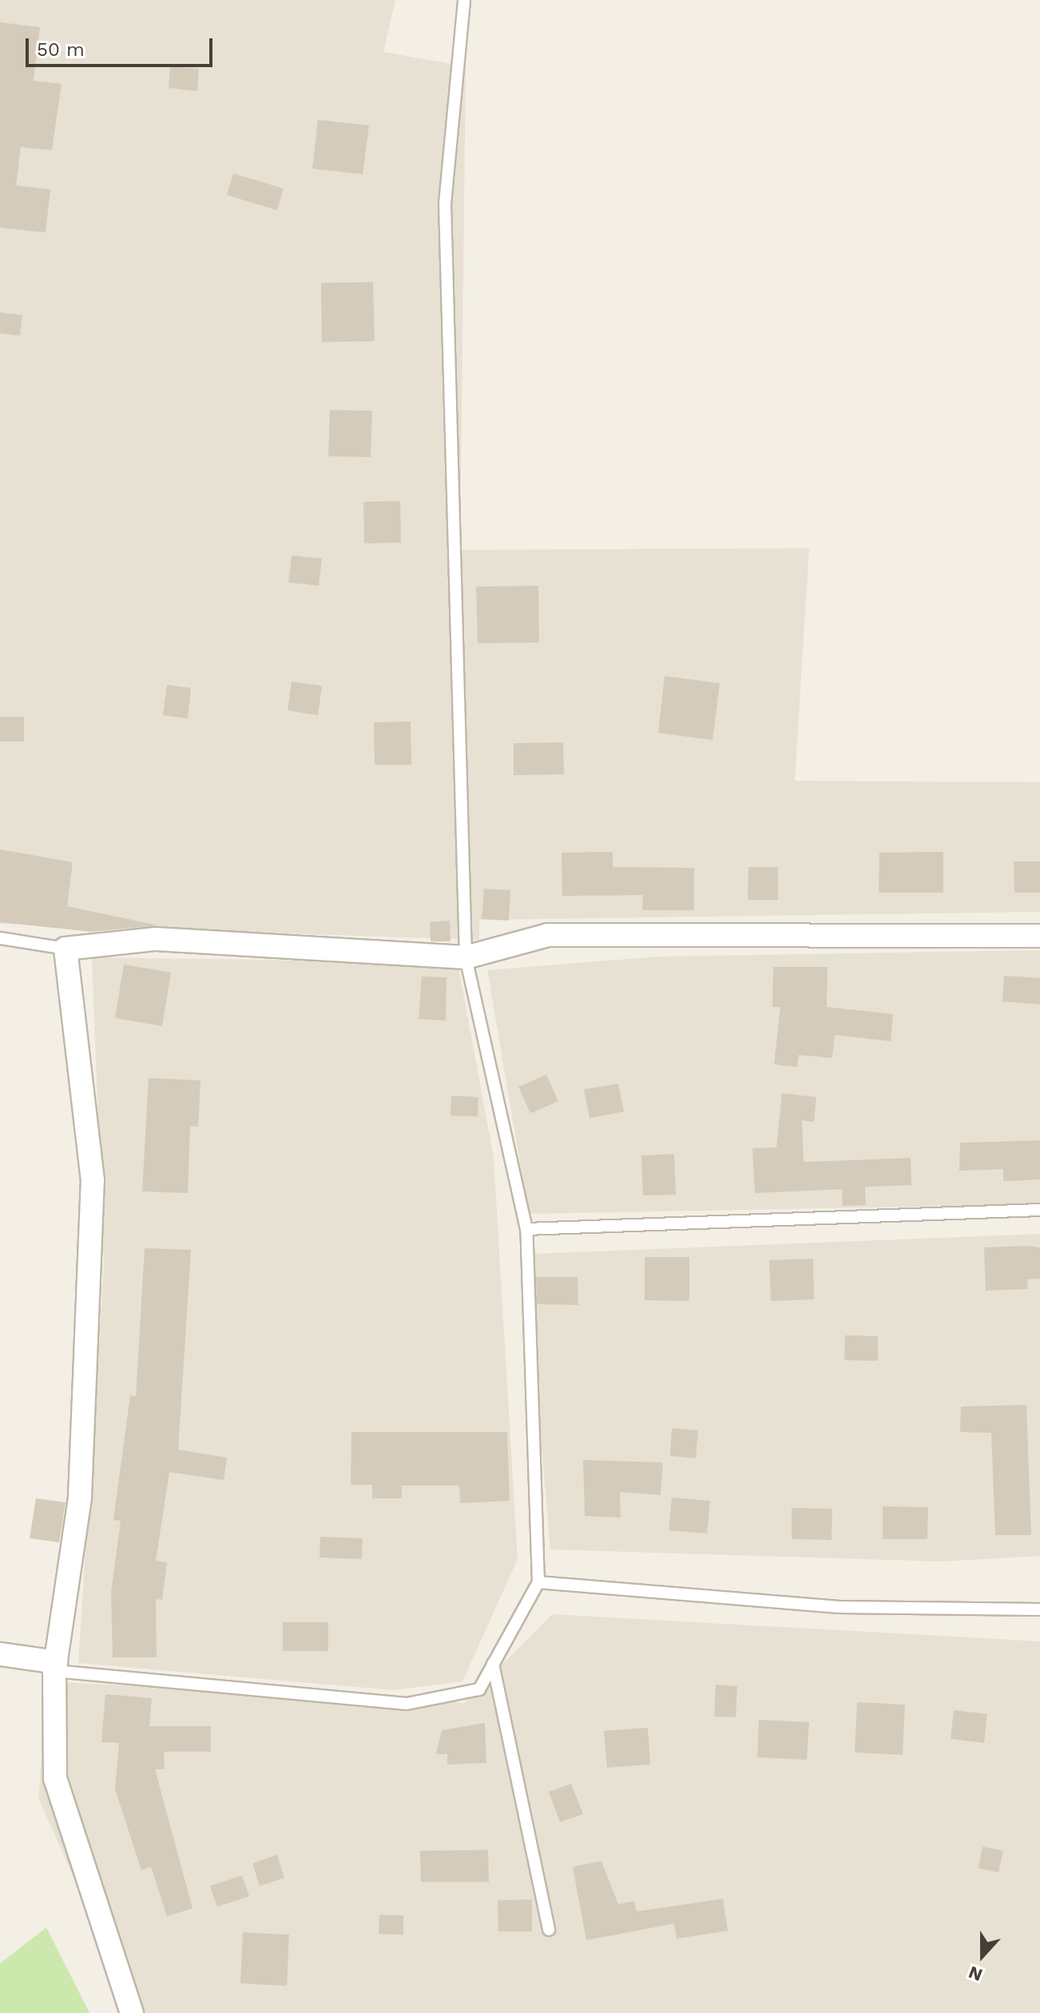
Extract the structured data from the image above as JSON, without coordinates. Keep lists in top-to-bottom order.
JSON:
{
  "scale_bar": "50 m",
  "north": "bottom"
}
